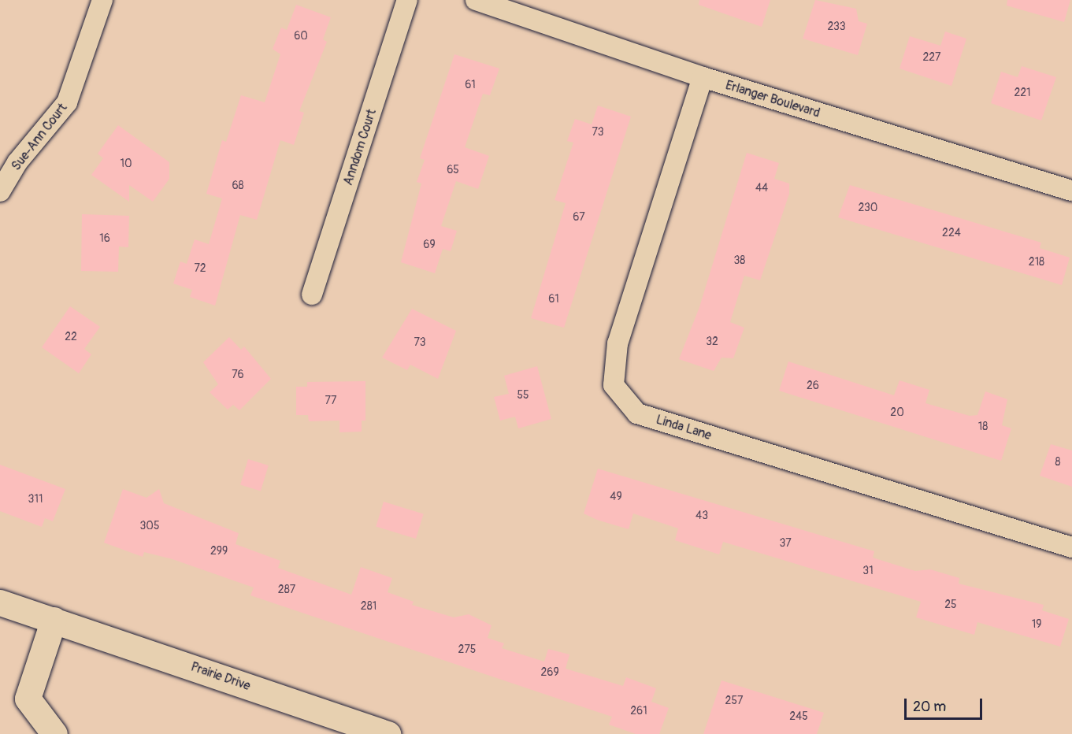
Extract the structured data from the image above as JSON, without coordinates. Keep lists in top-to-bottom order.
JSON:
{
  "streets": {
    "street": [
      "Erlanger Boulevard",
      "Sue-Ann Court",
      "Anndom Court",
      "Linda Lane",
      "Prairie Drive"
    ]
  },
  "crossings": [
    ["Erlanger Boulevard", "Linda Lane"]
  ],
  "house_numbers": [
    "233",
    "60",
    "227",
    "61",
    "221",
    "73",
    "10",
    "65",
    "68",
    "44",
    "230",
    "67",
    "224",
    "16",
    "69",
    "38",
    "218",
    "72",
    "61",
    "22",
    "32",
    "73",
    "76",
    "26",
    "55",
    "77",
    "20",
    "18",
    "8",
    "49",
    "311",
    "43",
    "305",
    "37",
    "299",
    "31",
    "287",
    "25",
    "281",
    "19",
    "275",
    "269",
    "257",
    "261",
    "245"
  ],
  "scale_bar": "20 m"
}
